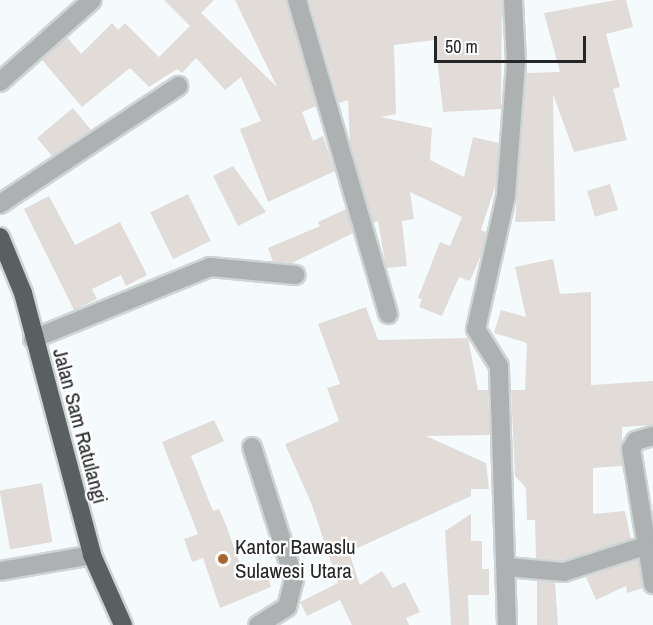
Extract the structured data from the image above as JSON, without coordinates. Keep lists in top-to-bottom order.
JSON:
{
  "streets": {
    "highway": ["Jalan Sam Ratulangi"]
  },
  "places": ["Kantor Bawaslu Sulawesi Utara"],
  "scale_bar": "50 m"
}
